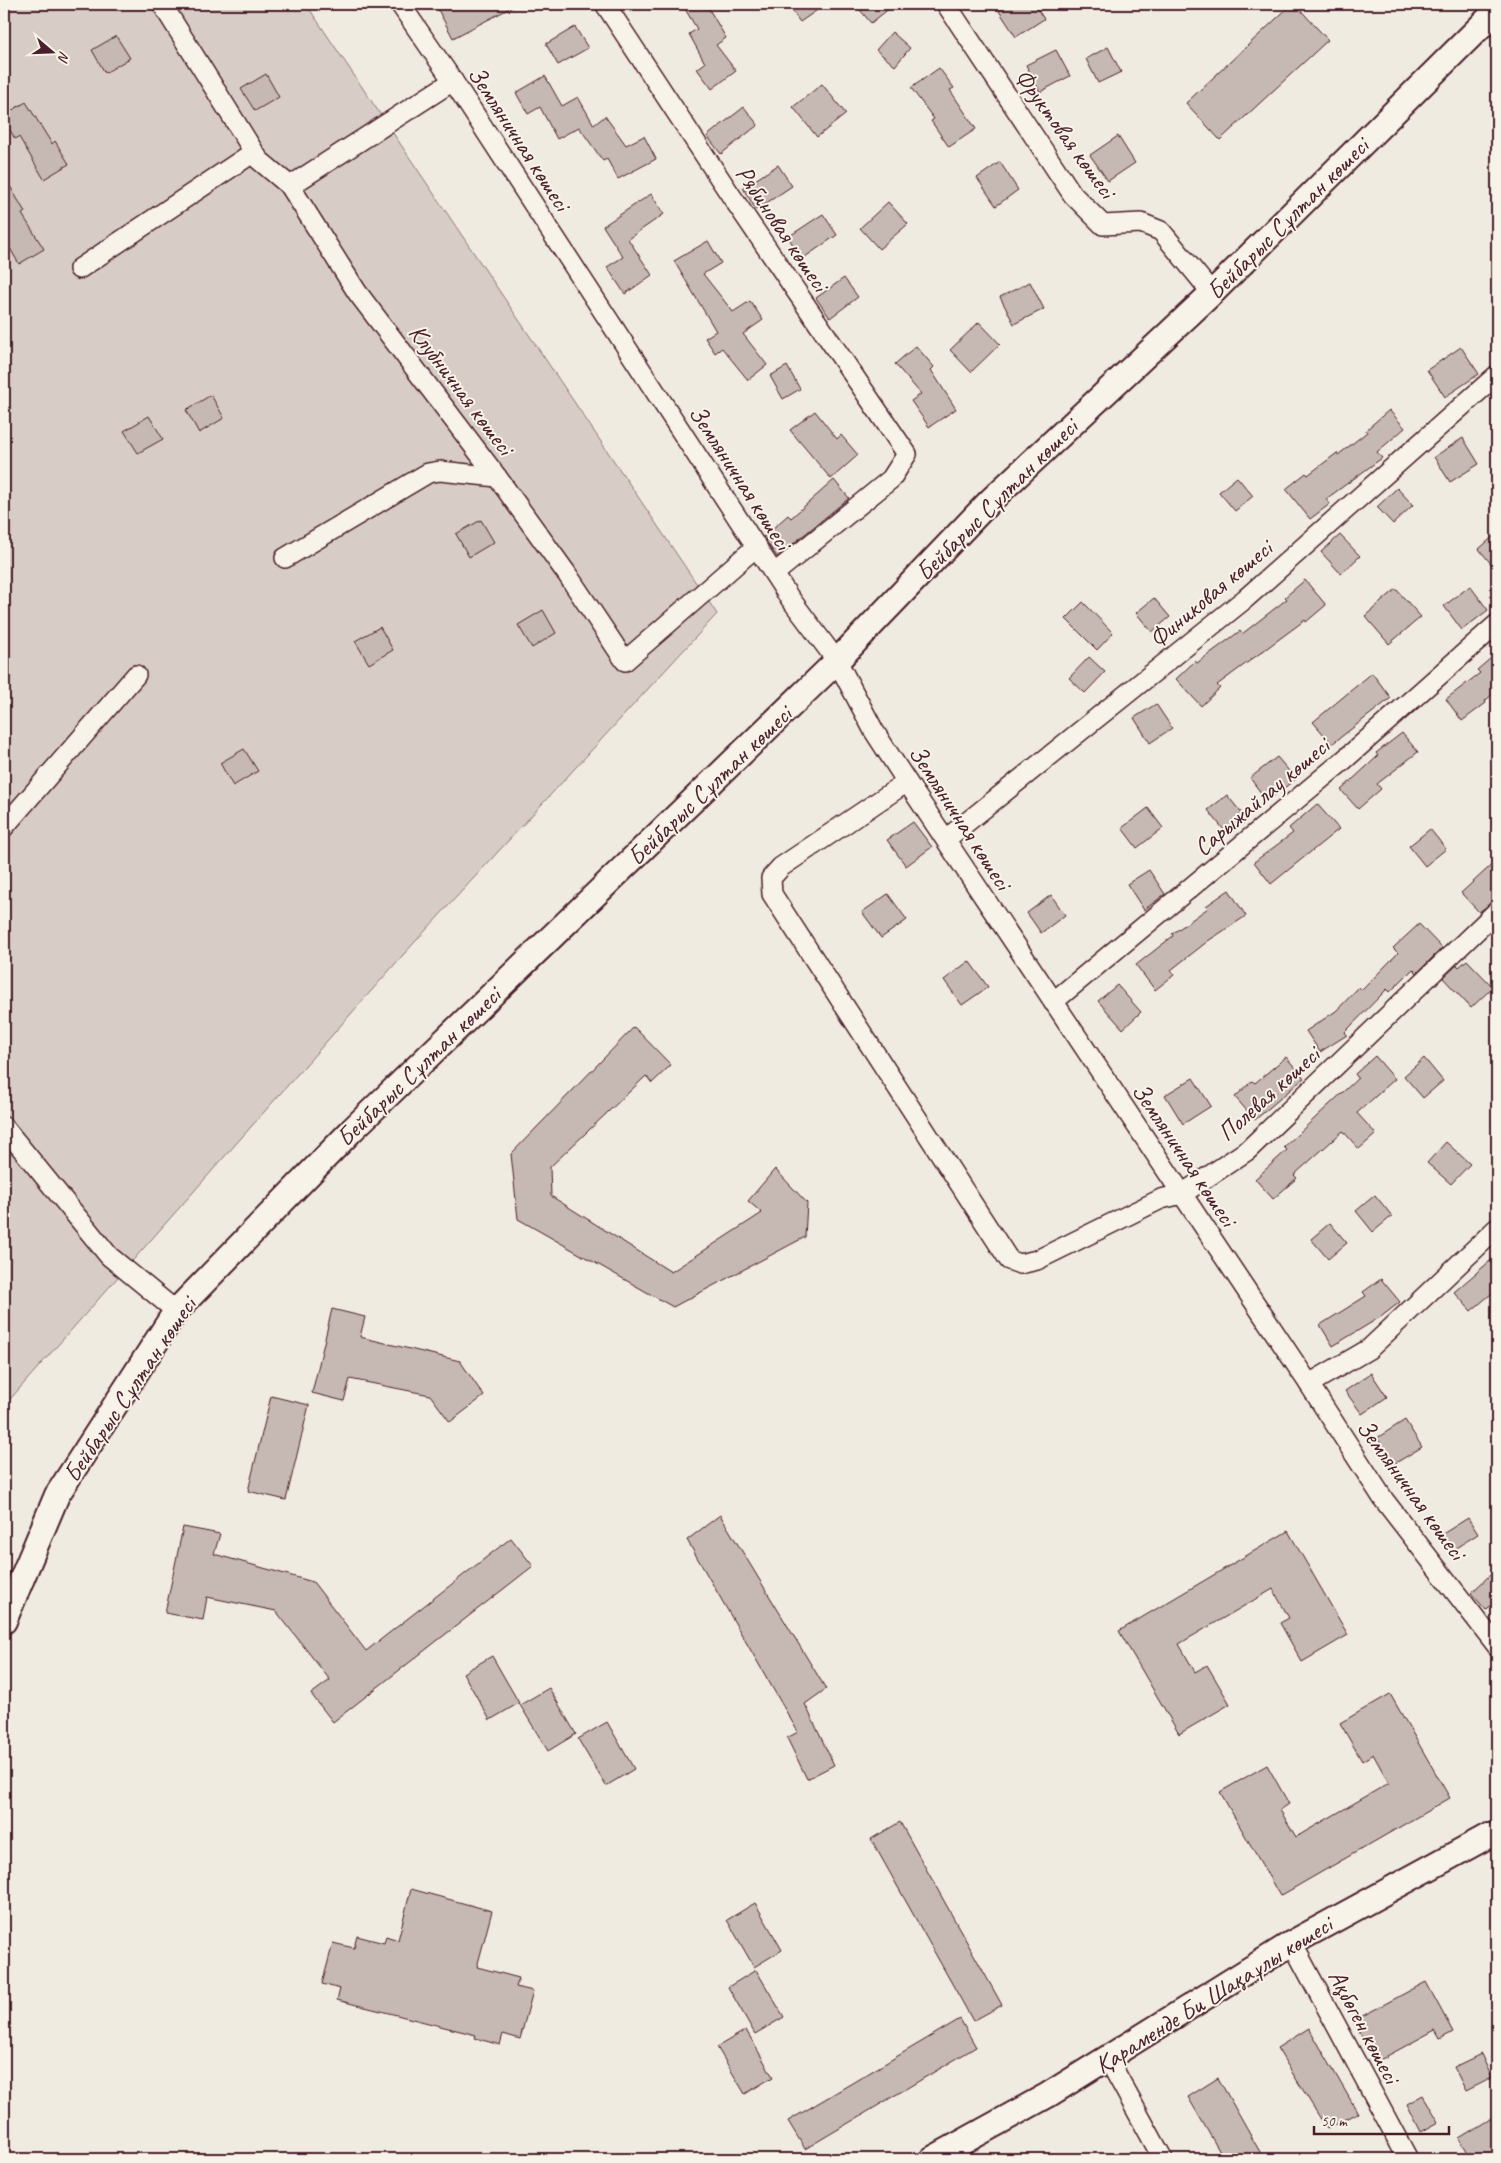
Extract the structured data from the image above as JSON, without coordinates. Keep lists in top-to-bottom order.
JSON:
{
  "streets": {
    "street": [
      "Фруктовая көшесі",
      "Земляничная көшесі",
      "Бейбарыс Сұлтан көшесі",
      "Рябиновая көшесі",
      "Клубничная көшесі",
      "Финиковая көшесі",
      "Сарыжайлау көшесі",
      "Полевая көшесі",
      "Қараменде Би Шақаұлы көшесі",
      "Ақбөген көшесі"
    ]
  },
  "crossings": [
    ["Фруктовая көшесі", "Бейбарыс Сұлтан көшесі"],
    ["Земляничная көшесі", "Бейбарыс Сұлтан көшесі"],
    ["Земляничная көшесі", "Рябиновая көшесі"],
    ["Земляничная көшесі", "Клубничная көшесі"],
    ["Земляничная көшесі", "Финиковая көшесі"],
    ["Земляничная көшесі", "Сарыжайлау көшесі"],
    ["Земляничная көшесі", "Полевая көшесі"],
    ["Қараменде Би Шақаұлы көшесі", "Ақбөген көшесі"]
  ],
  "scale_bar": "50 m",
  "north": "right"
}
